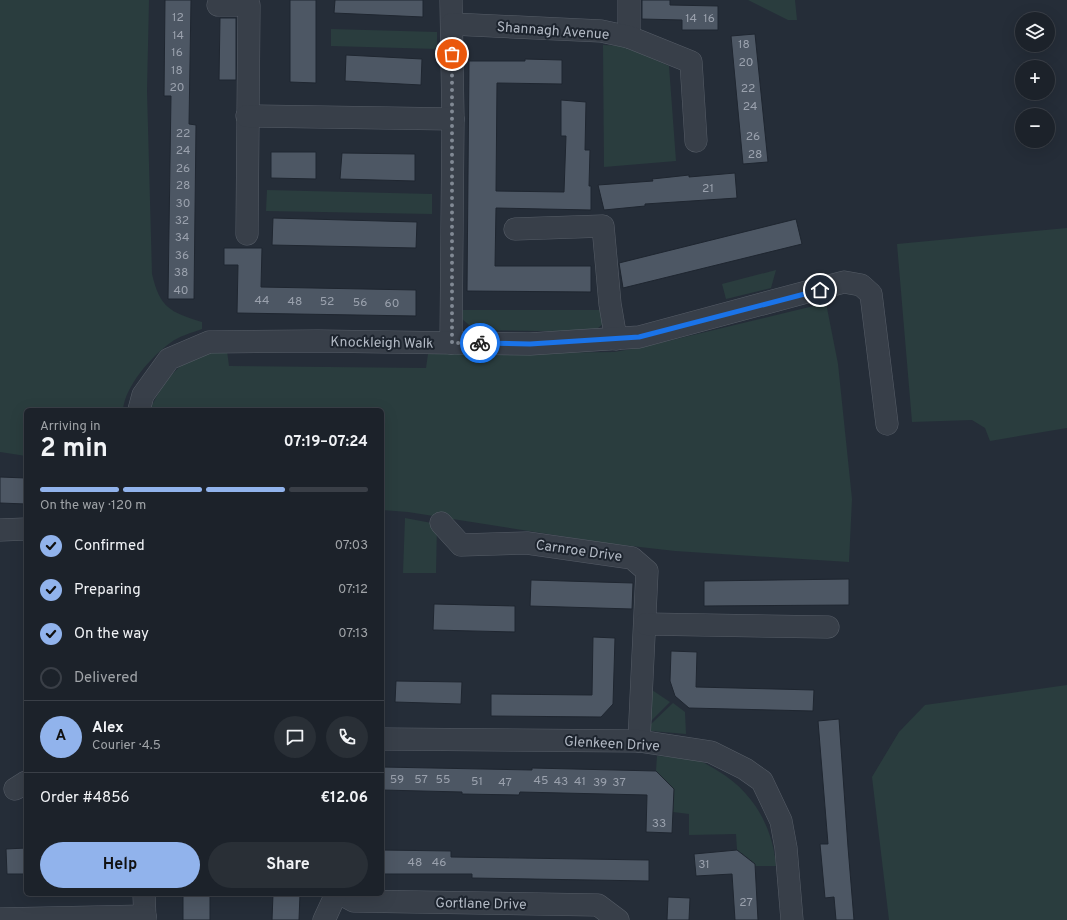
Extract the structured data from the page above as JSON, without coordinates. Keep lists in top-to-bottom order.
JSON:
{
  "streets": {
    "street": [
      "Shannagh Avenue",
      "Knockleigh Walk",
      "Carnroe Drive",
      "Glenkeen Drive",
      "Gortlane Drive"
    ]
  },
  "crossings": [
    ["Carnroe Drive", "Glenkeen Drive"]
  ],
  "house_numbers": [
    "12",
    "14",
    "16",
    "14",
    "18",
    "16",
    "20",
    "18",
    "20",
    "22",
    "24",
    "22",
    "26",
    "24",
    "28",
    "26",
    "28",
    "21",
    "30",
    "32",
    "34",
    "36",
    "38",
    "40",
    "44",
    "48",
    "52",
    "56",
    "60",
    "59",
    "57",
    "55",
    "45",
    "51",
    "43",
    "41",
    "47",
    "39",
    "37",
    "33",
    "48",
    "46",
    "31",
    "27"
  ],
  "page": {
    "map_buttons": ["+", "−"],
    "heading": ["2 min", "Arriving in", "07:19–07:24"],
    "panel": [
      "Alex",
      "Courier · 4.5",
      "Order #4856",
      "€12.06"
    ],
    "bar": "On the way · 120 m",
    "list": [
      ["Confirmed", "07:03"],
      ["Preparing", "07:12"],
      ["On the way", "07:13"],
      "Delivered"
    ],
    "round": "A",
    "buttons": ["Help", "Share"]
  }
}
